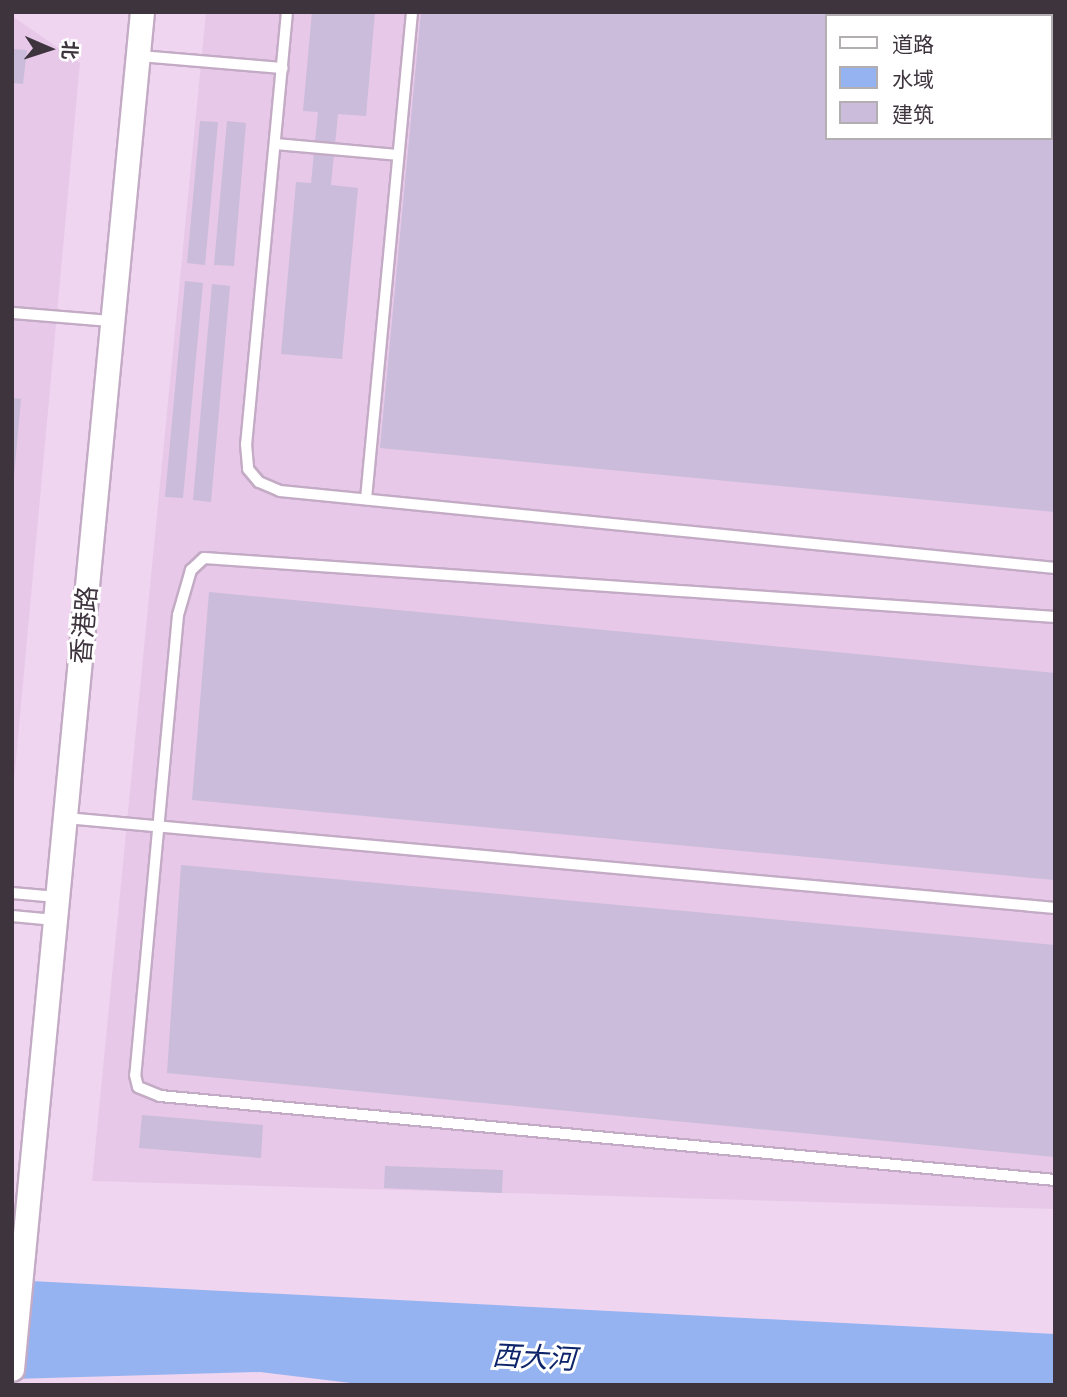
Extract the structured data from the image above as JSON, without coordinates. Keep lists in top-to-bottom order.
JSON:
{
  "streets": {
    "street": ["香港路"]
  },
  "water": ["西大河"],
  "legend": ["道路", "水域", "建筑"],
  "north": "right"
}
